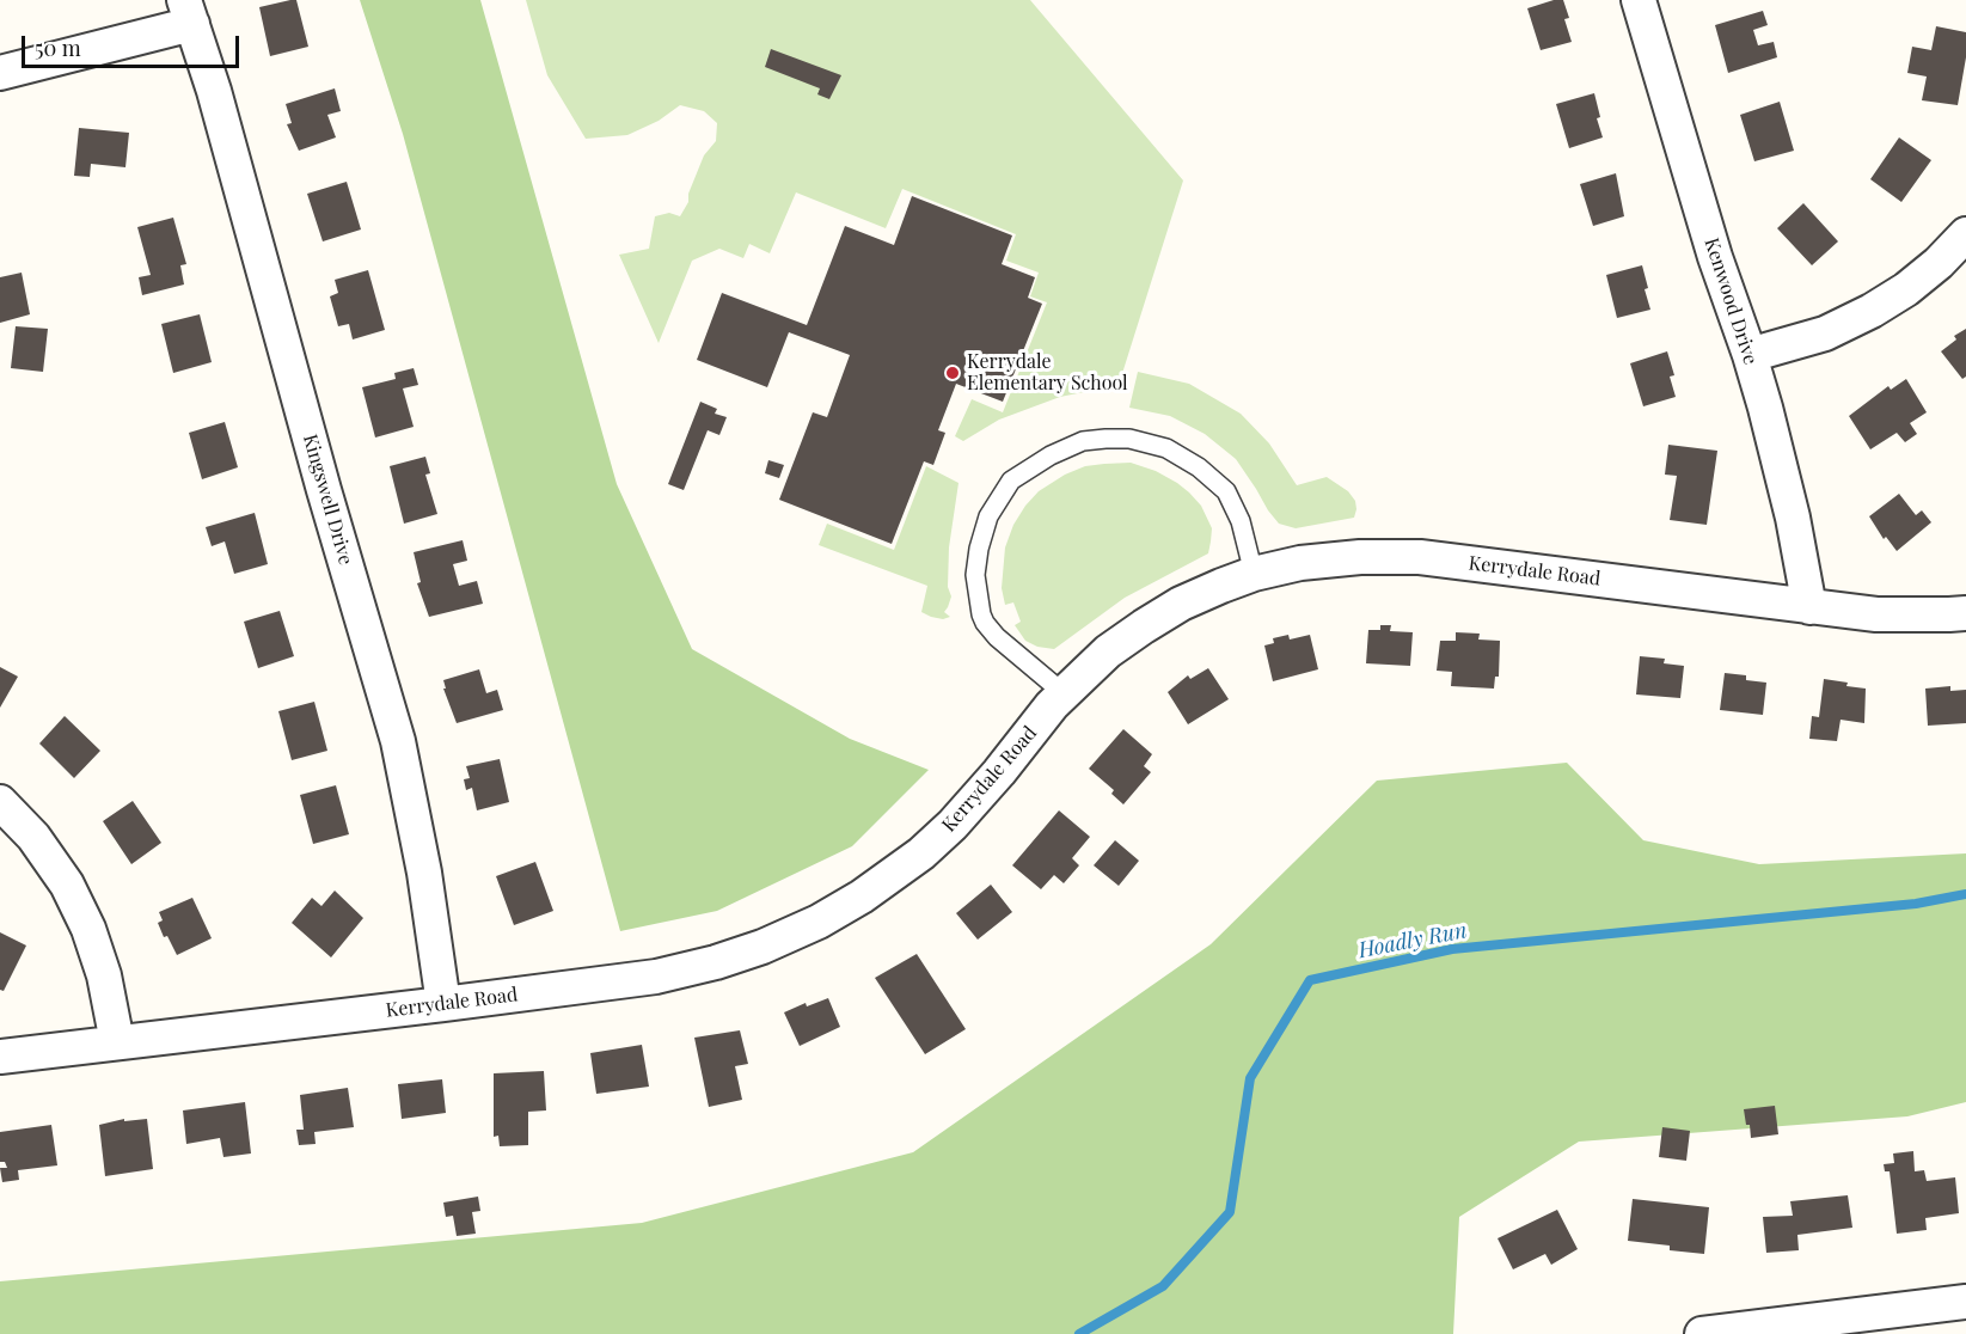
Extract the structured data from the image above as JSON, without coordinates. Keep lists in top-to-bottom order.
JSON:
{
  "streets": {
    "street": ["Kenwood Drive", "Kingswell Drive", "Kerrydale Road"]
  },
  "crossings": [
    ["Kenwood Drive", "Kerrydale Road"],
    ["Kingswell Drive", "Kerrydale Road"]
  ],
  "water": ["Hoadly Run"],
  "places": ["Kerrydale Elementary School"],
  "scale_bar": "50 m"
}
